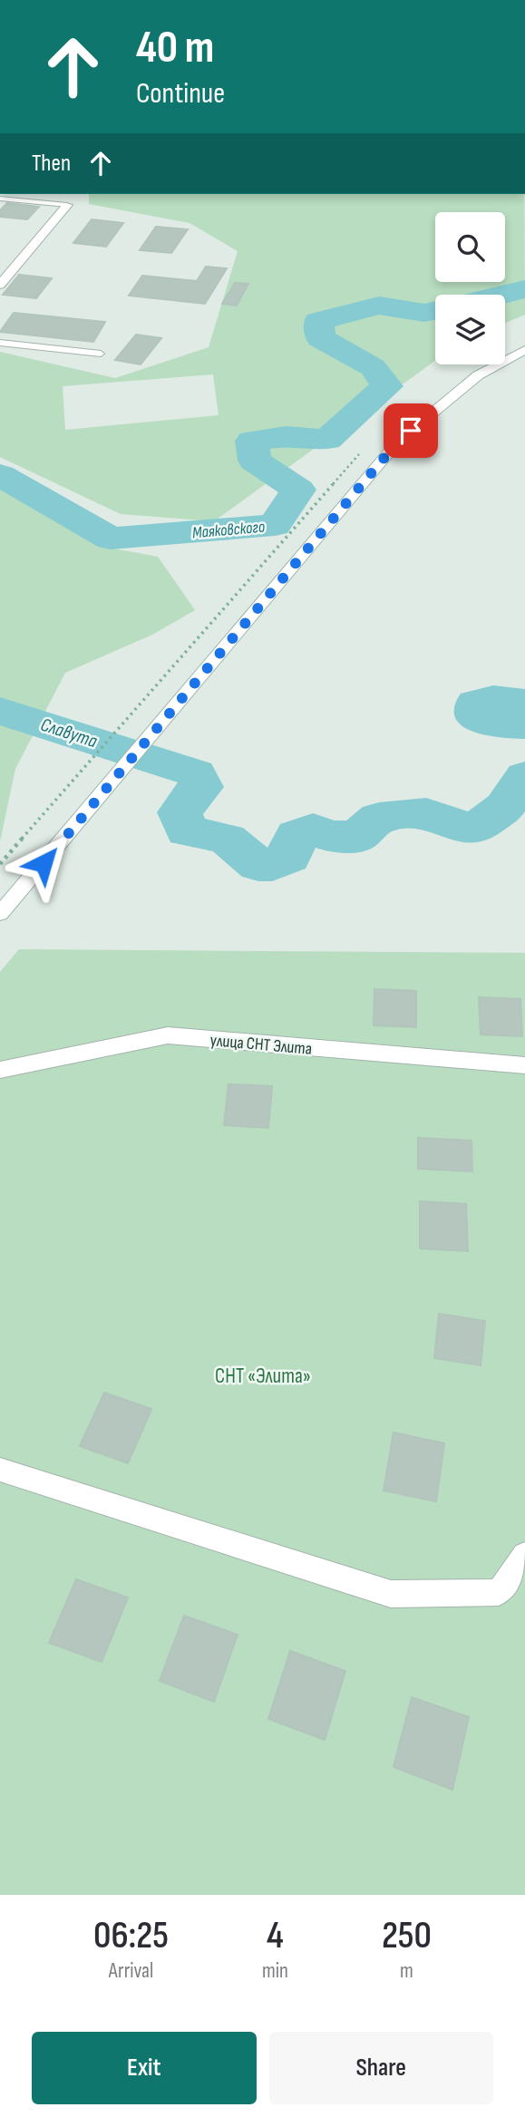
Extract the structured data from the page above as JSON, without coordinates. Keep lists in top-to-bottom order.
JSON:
{
  "streets": {
    "street": ["улица СНТ Элита"]
  },
  "water": ["Маяковского", "Славута"],
  "parks": ["СНТ «Элита»"],
  "page": {
    "turn": ["40 m", "Continue"],
    "then": "Then",
    "eta": [
      "06:25",
      "Arrival",
      "4",
      "min",
      "250",
      "m"
    ],
    "buttons": ["Exit", "Share"]
  }
}
